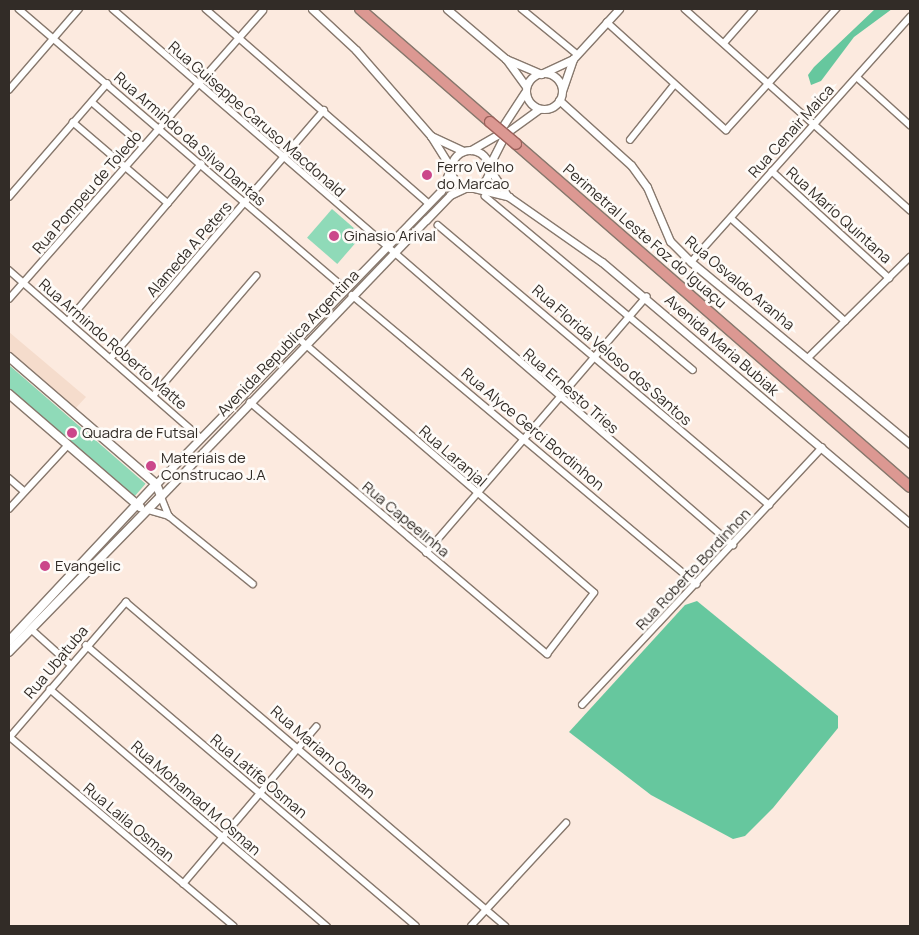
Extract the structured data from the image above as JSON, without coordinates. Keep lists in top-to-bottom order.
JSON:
{
  "streets": {
    "highway": ["Perimetral Leste Foz do Iguaçu"],
    "main road": ["Avenida Republica Argentina"],
    "street": [
      "Rua Guiseppe Caruso Macdonald",
      "Rua Cenair Maica",
      "Rua Armindo da Silva Dantas",
      "Rua Pompeu de Toledo",
      "Rua Mario Quintana",
      "Alameda A Peters",
      "Rua Osvaldo Aranha",
      "Rua Armindo Roberto Matte",
      "Avenida Maria Bubiak",
      "Rua Florida Veloso dos Santos",
      "Rua Ernesto Tries",
      "Rua Alyce Gerci Bordinhon",
      "Rua Laranjal",
      "Rua Capeelinha",
      "Rua Roberto Bordinhon",
      "Rua Ubatuba",
      "Rua Mariam Osman",
      "Rua Latife Osman",
      "Rua Mohamad M Osman",
      "Rua Laila Osman"
    ]
  },
  "crossings": [
    ["Rua Guiseppe Caruso Macdonald", "Rua Pompeu de Toledo"],
    ["Rua Guiseppe Caruso Macdonald", "Alameda A Peters"],
    ["Rua Guiseppe Caruso Macdonald", "Avenida Republica Argentina"],
    ["Rua Guiseppe Caruso Macdonald", "Rua Ernesto Tries"],
    ["Rua Cenair Maica", "Rua Mario Quintana"],
    ["Rua Cenair Maica", "Rua Osvaldo Aranha"],
    ["Rua Armindo da Silva Dantas", "Rua Pompeu de Toledo"],
    ["Rua Armindo da Silva Dantas", "Alameda A Peters"],
    ["Rua Armindo da Silva Dantas", "Avenida Republica Argentina"],
    ["Rua Pompeu de Toledo", "Rua Armindo Roberto Matte"],
    ["Alameda A Peters", "Rua Armindo Roberto Matte"],
    ["Avenida Republica Argentina", "Rua Armindo Roberto Matte"],
    ["Avenida Republica Argentina", "Avenida Maria Bubiak"],
    ["Avenida Republica Argentina", "Rua Ernesto Tries"],
    ["Avenida Republica Argentina", "Rua Alyce Gerci Bordinhon"],
    ["Avenida Republica Argentina", "Rua Laranjal"],
    ["Avenida Republica Argentina", "Rua Capeelinha"],
    ["Avenida Maria Bubiak", "Rua Roberto Bordinhon"],
    ["Rua Florida Veloso dos Santos", "Rua Roberto Bordinhon"],
    ["Rua Ernesto Tries", "Rua Roberto Bordinhon"],
    ["Rua Alyce Gerci Bordinhon", "Rua Roberto Bordinhon"],
    ["Rua Laranjal", "Rua Capeelinha"],
    ["Rua Ubatuba", "Rua Mariam Osman"],
    ["Rua Ubatuba", "Rua Latife Osman"],
    ["Rua Ubatuba", "Rua Mohamad M Osman"],
    ["Rua Ubatuba", "Rua Laila Osman"]
  ],
  "places": [
    "Ferro Velho do Marcao",
    "Ginasio Arival",
    "Quadra de Futsal",
    "Materiais de Construcao J.A",
    "Evangelic"
  ]
}
